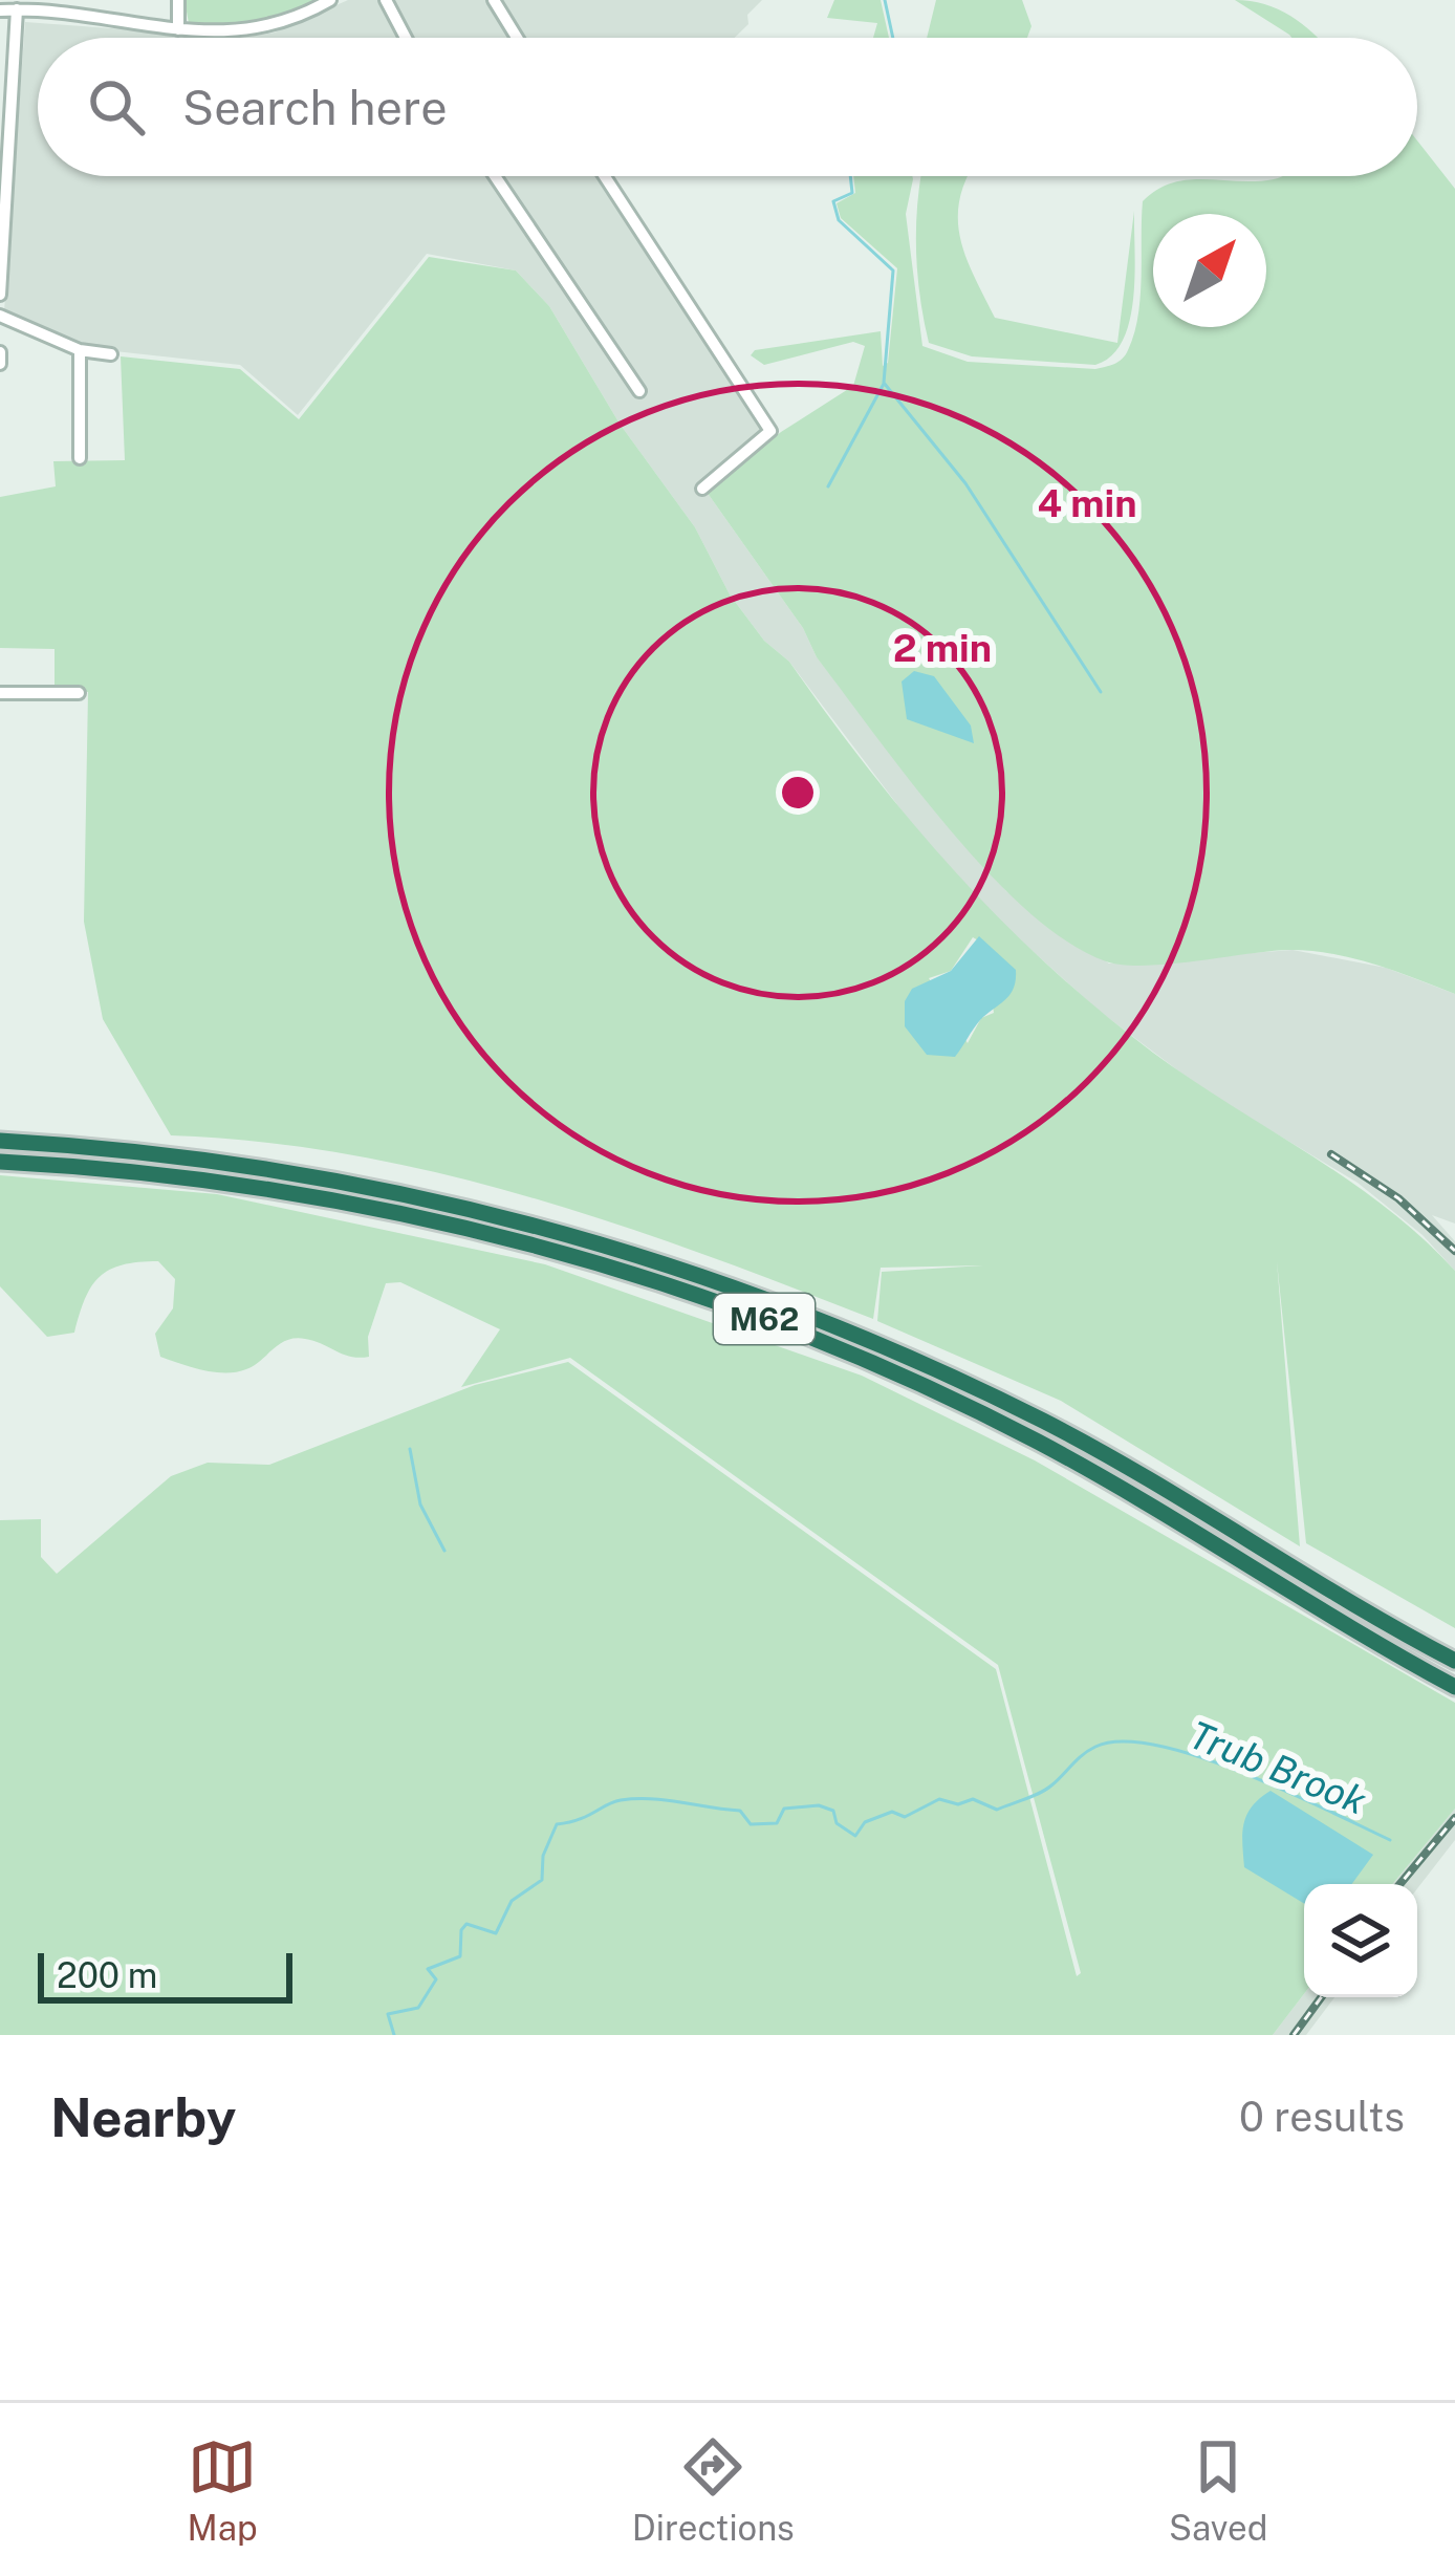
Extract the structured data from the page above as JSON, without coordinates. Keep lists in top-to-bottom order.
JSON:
{
  "streets": {
    "highway": ["M62"]
  },
  "water": ["Trub Brook"],
  "scale_bar": "200 m",
  "north": "top right",
  "page": {
    "search": "Search here",
    "scale": "200 m",
    "heading": ["Nearby", "0 results"],
    "nav": ["Map", "Directions", "Saved"]
  },
  "rings": ["4 min", "2 min"]
}
